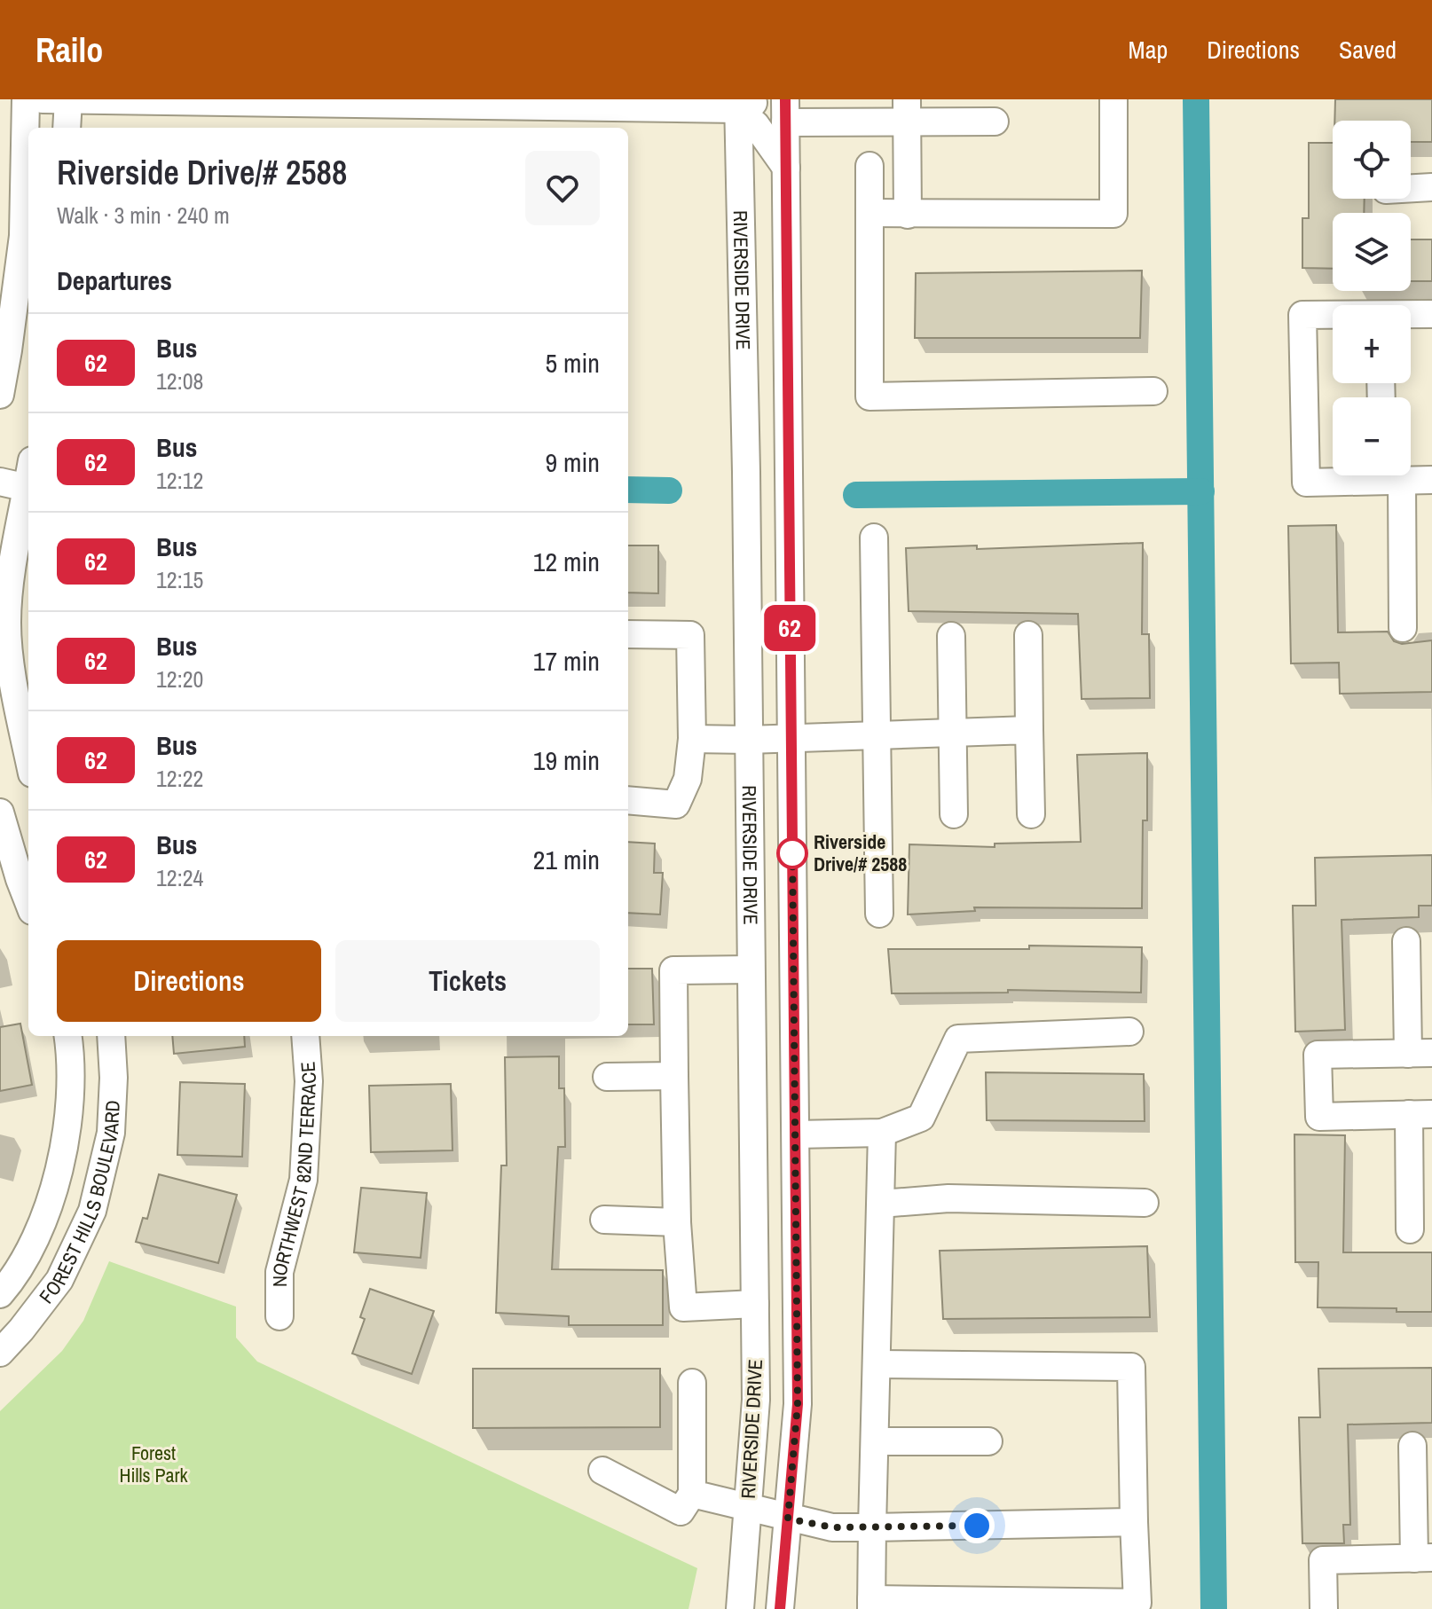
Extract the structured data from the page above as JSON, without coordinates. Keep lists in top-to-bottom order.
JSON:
{
  "streets": {
    "street": ["RIVERSIDE DRIVE", "NORTHWEST 82ND TERRACE", "FOREST HILLS BOULEVARD"]
  },
  "parks": ["Forest Hills Park"],
  "places": ["Riverside Drive/# 2588"],
  "lines": ["bus line 62"],
  "page": {
    "header": "Railo",
    "nav": ["Map", "Directions", "Saved"],
    "on_map": "62",
    "map_buttons": ["+", "−"],
    "heading": [
      ["Riverside Drive/# 2588", "Walk · 3 min · 240 m"],
      "Departures"
    ],
    "list": [
      {
        "mark": "62",
        "name": "Bus",
        "note": "12:08",
        "value": "5 min"
      },
      {
        "mark": "62",
        "name": "Bus",
        "note": "12:12",
        "value": "9 min"
      },
      {
        "mark": "62",
        "name": "Bus",
        "note": "12:15",
        "value": "12 min"
      },
      {
        "mark": "62",
        "name": "Bus",
        "note": "12:20",
        "value": "17 min"
      },
      {
        "mark": "62",
        "name": "Bus",
        "note": "12:22",
        "value": "19 min"
      },
      {
        "mark": "62",
        "name": "Bus",
        "note": "12:24",
        "value": "21 min"
      }
    ],
    "buttons": ["Directions", "Tickets"]
  }
}
